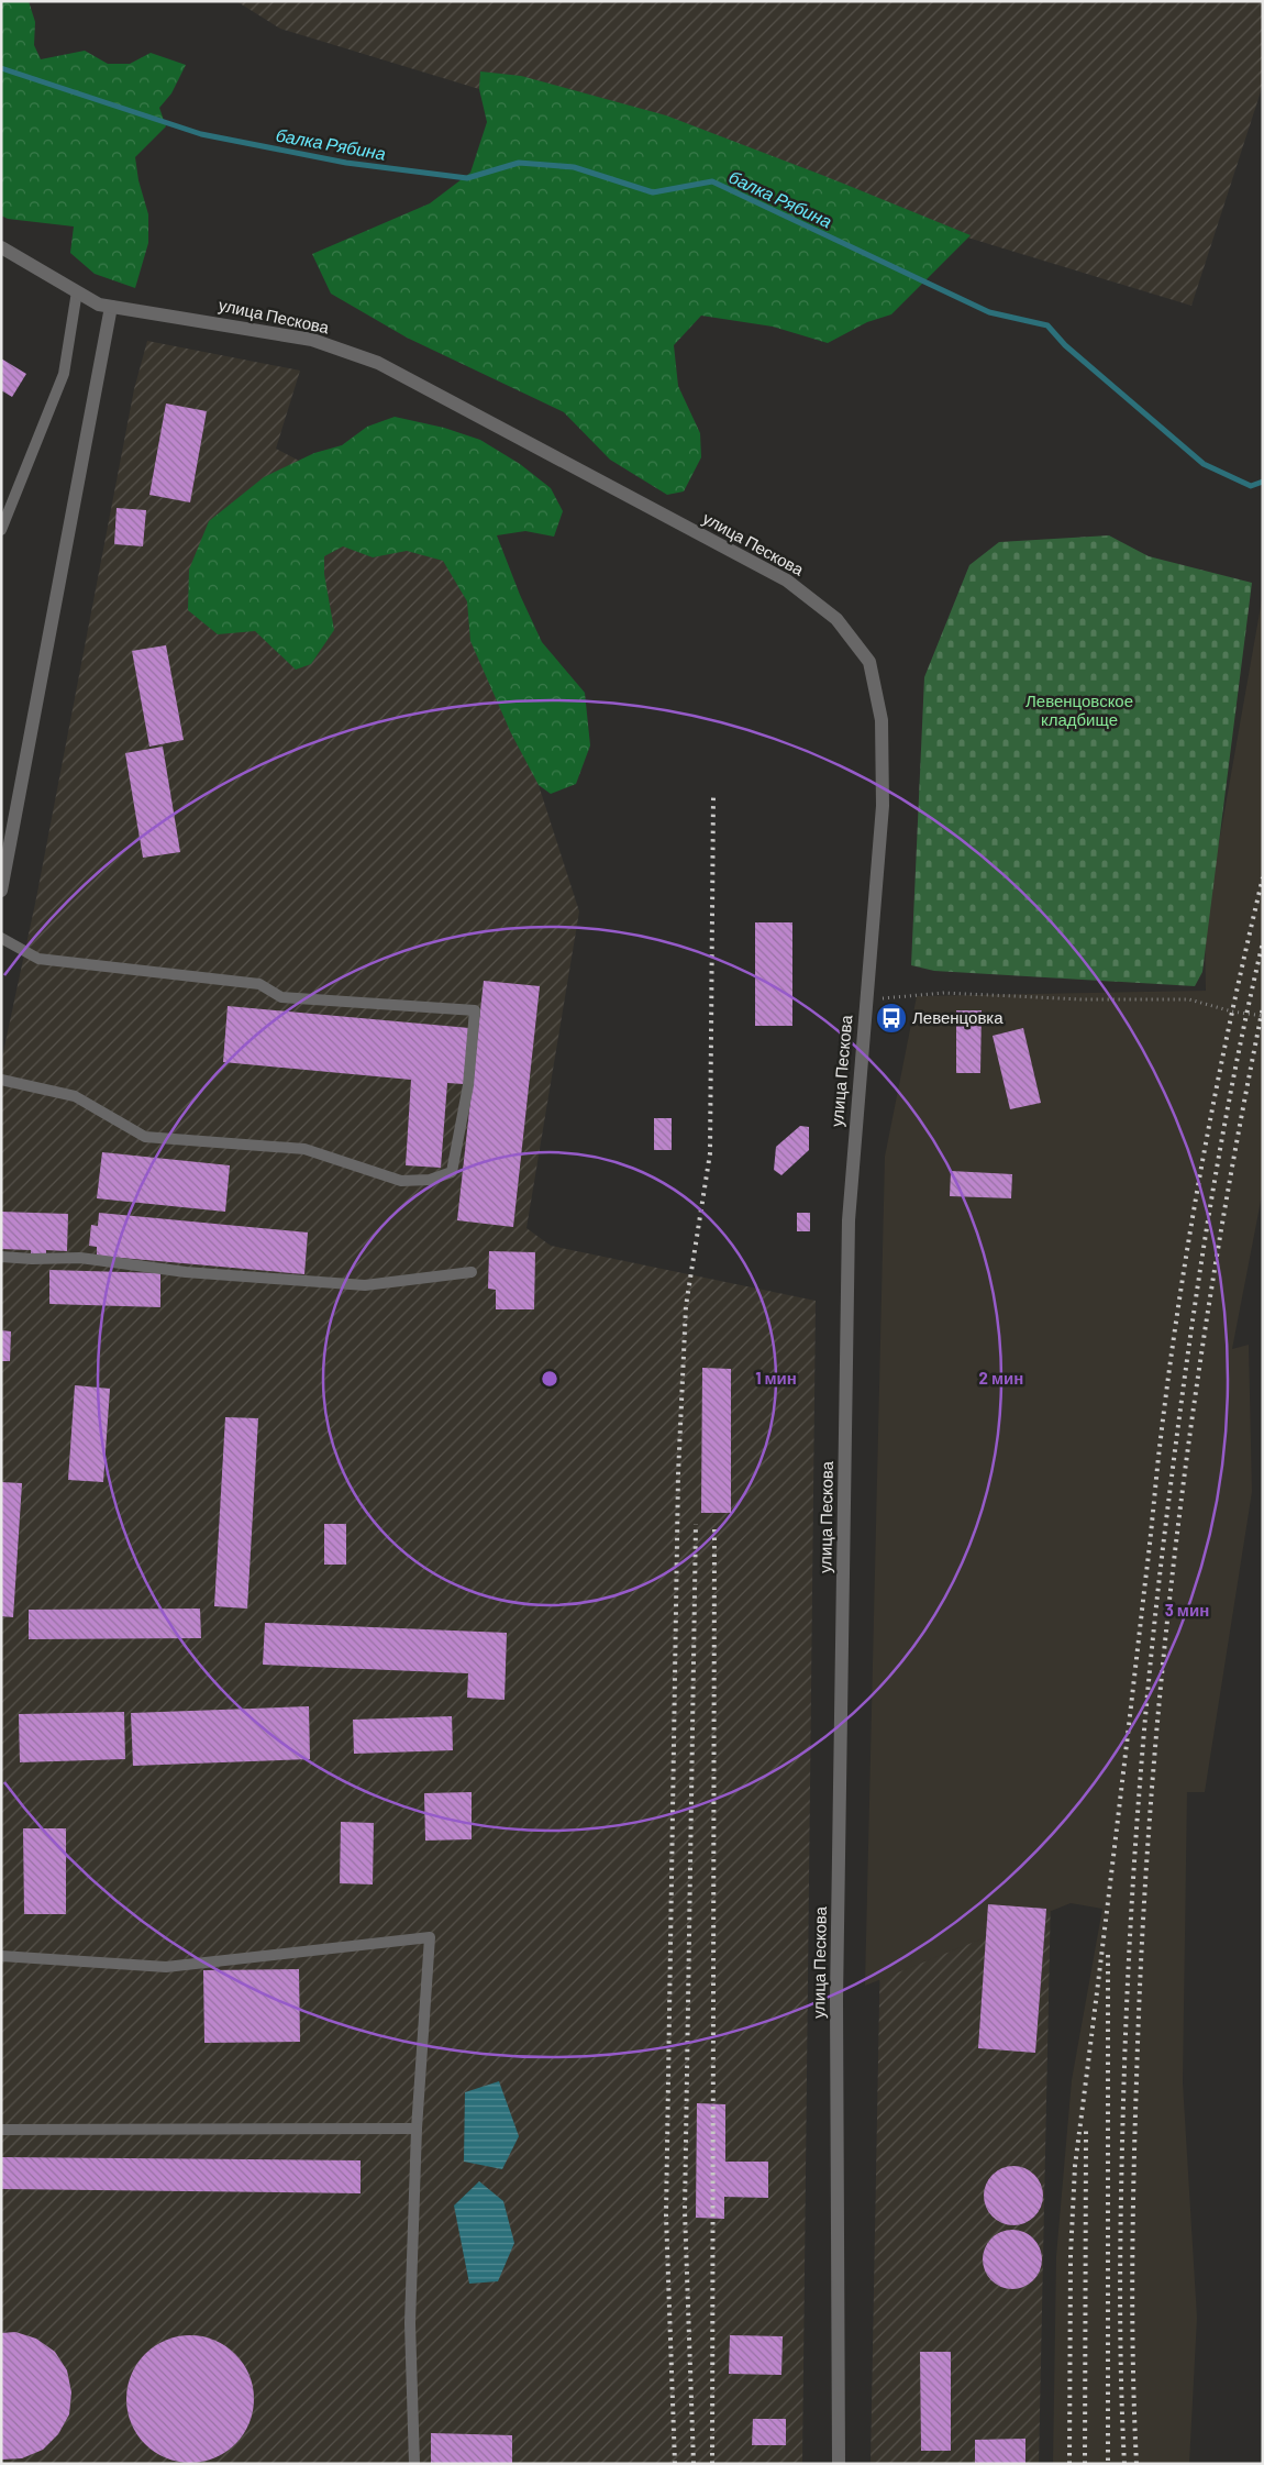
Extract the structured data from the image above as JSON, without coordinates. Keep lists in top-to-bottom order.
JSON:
{
  "streets": {
    "street": ["улица Пескова"]
  },
  "water": ["балка Рябина"],
  "parks": ["Левенцовское кладбище"],
  "places": {
    "bus stop": ["Левенцовка"]
  },
  "rings": ["1 мин", "2 мин", "3 мин"]
}
